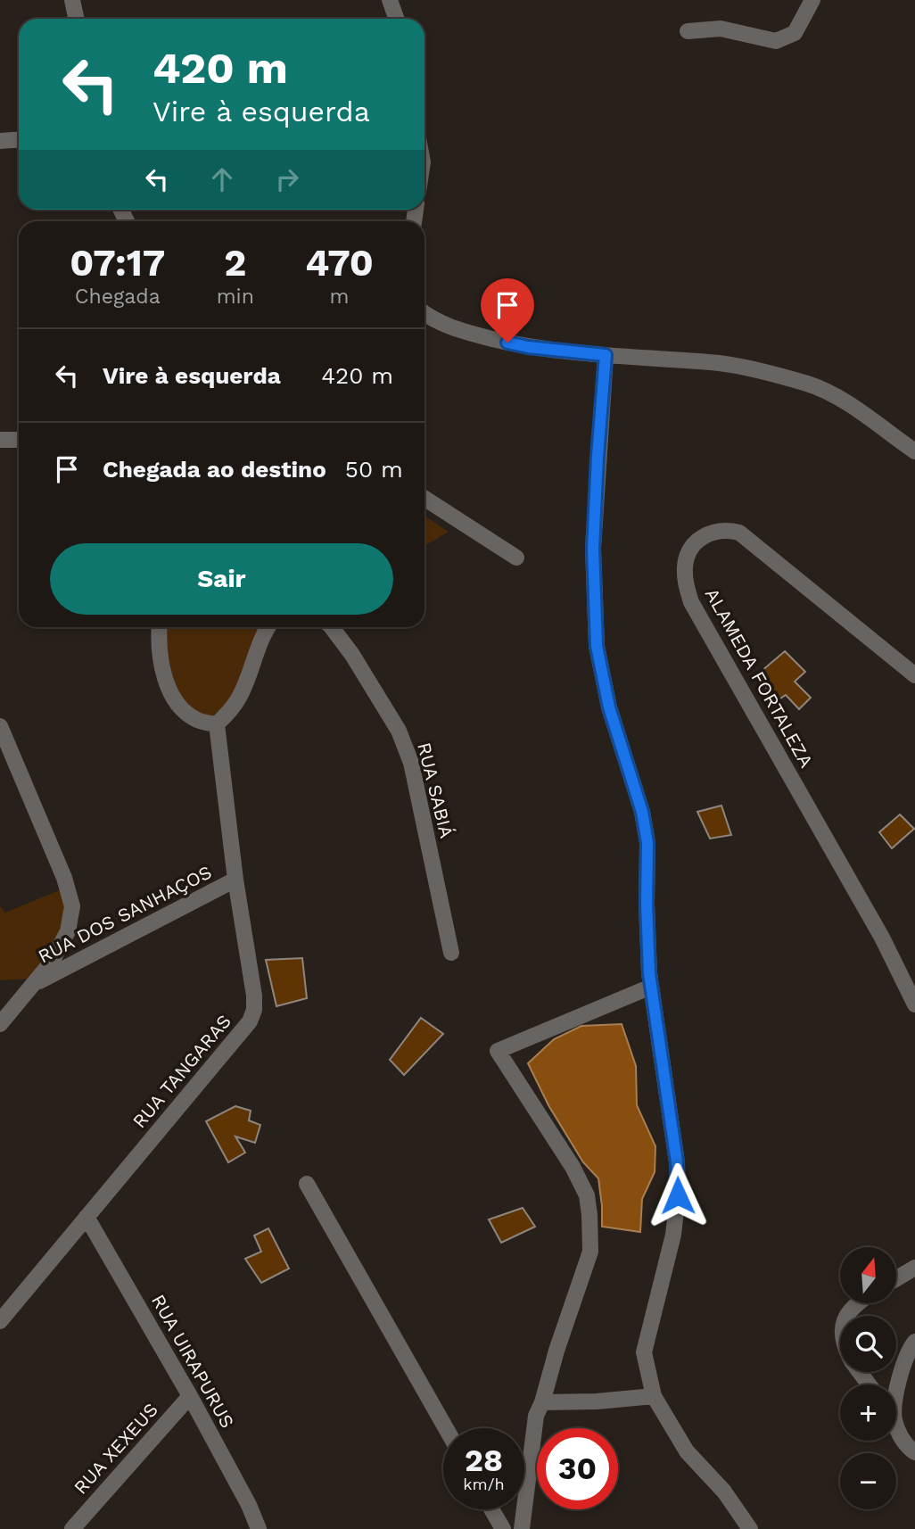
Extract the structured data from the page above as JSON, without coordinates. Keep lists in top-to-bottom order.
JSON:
{
  "streets": {
    "street": [
      "ALAMEDA FORTALEZA",
      "RUA SABIÁ",
      "RUA DOS SANHAÇOS",
      "RUA TANGARAS",
      "RUA UIRAPURUS",
      "RUA XEXEUS"
    ]
  },
  "crossings": [
    ["RUA DOS SANHAÇOS", "RUA TANGARAS"],
    ["RUA TANGARAS", "RUA UIRAPURUS"],
    ["RUA UIRAPURUS", "RUA XEXEUS"]
  ],
  "north": "top",
  "page": {
    "turn": ["420 m", "Vire à esquerda"],
    "eta": [
      "07:17",
      "Chegada",
      "2",
      "min",
      "470",
      "m"
    ],
    "list": [
      {
        "name": "Vire à esquerda",
        "value": "420 m"
      },
      {
        "name": "Chegada ao destino",
        "value": "50 m"
      }
    ],
    "buttons": "Sair",
    "map_buttons": ["+", "−"],
    "speed": "28 km/h",
    "limit": "30"
  }
}
